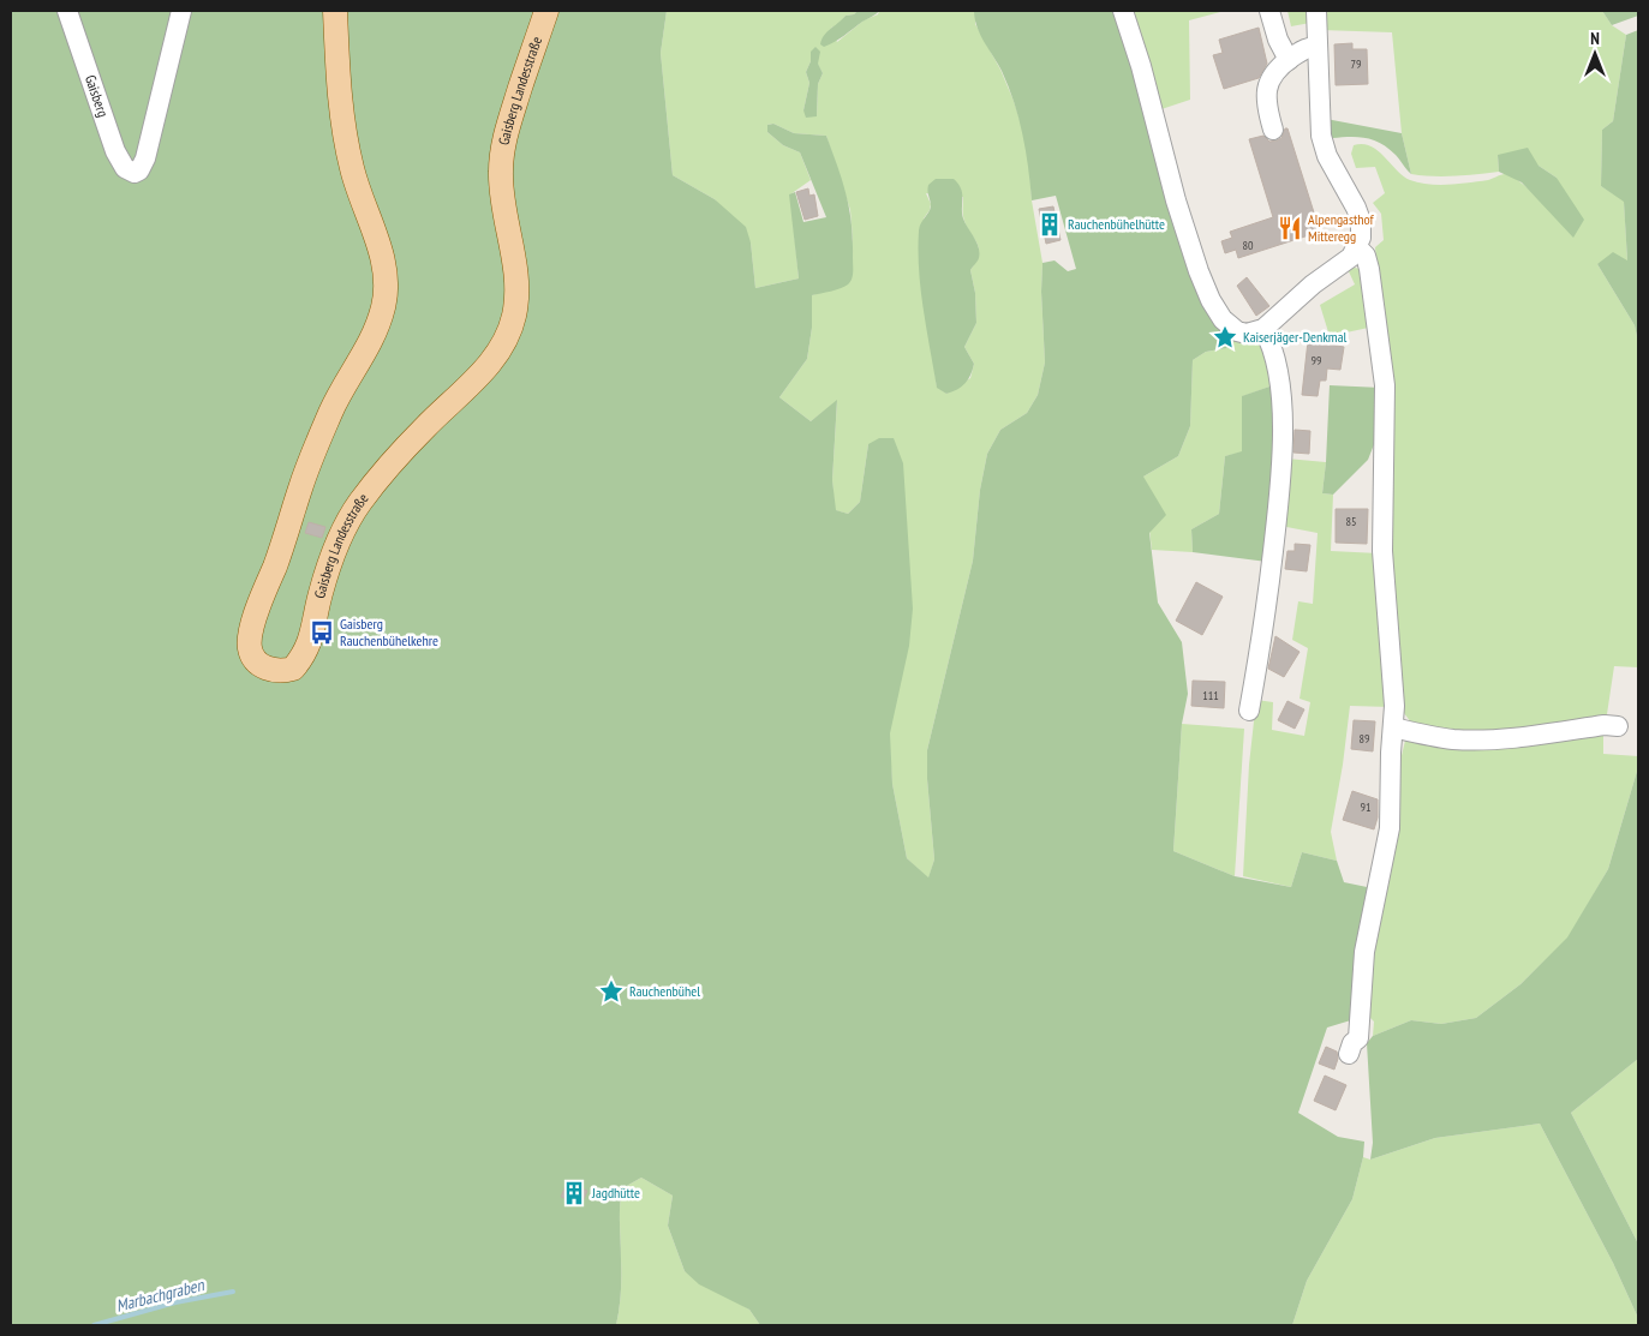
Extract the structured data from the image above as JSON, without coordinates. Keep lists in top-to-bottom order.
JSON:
{
  "streets": {
    "main road": ["Gaisberg Landesstraße"],
    "street": ["Gaisberg"]
  },
  "water": ["Marbachgraben"],
  "places": {
    "building": ["Rauchenbühelhütte", "Jagdhütte"],
    "restaurant": ["Alpengasthof Mitteregg"],
    "place": ["Kaiserjäger-Denkmal", "Rauchenbühel"],
    "bus stop": ["Gaisberg Rauchenbühelkehre"]
  },
  "house_numbers": [
    "79",
    "80",
    "99",
    "85",
    "111",
    "89",
    "91"
  ],
  "north": "top"
}
